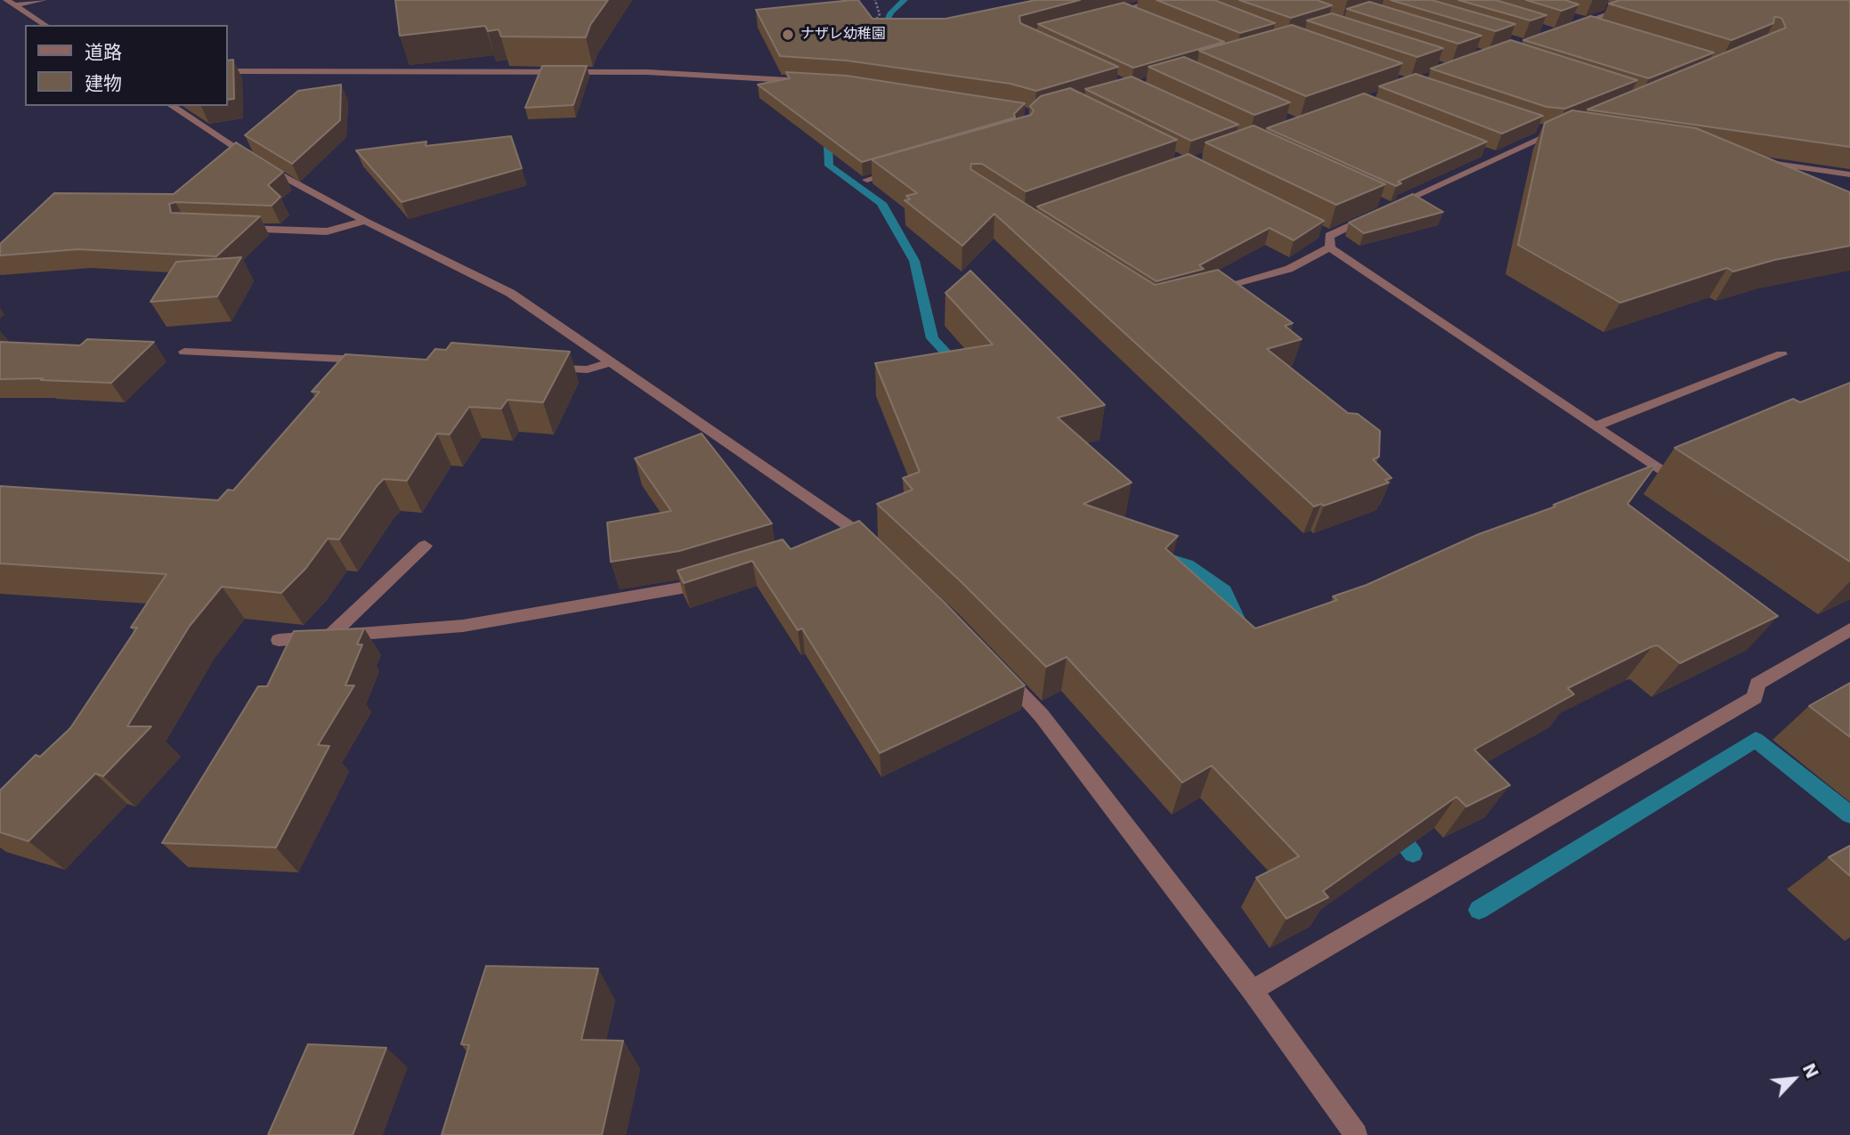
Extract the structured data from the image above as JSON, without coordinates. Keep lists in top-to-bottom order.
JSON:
{
  "places": ["ナザレ幼稚園"],
  "legend": ["道路", "建物"],
  "north": "top right"
}
